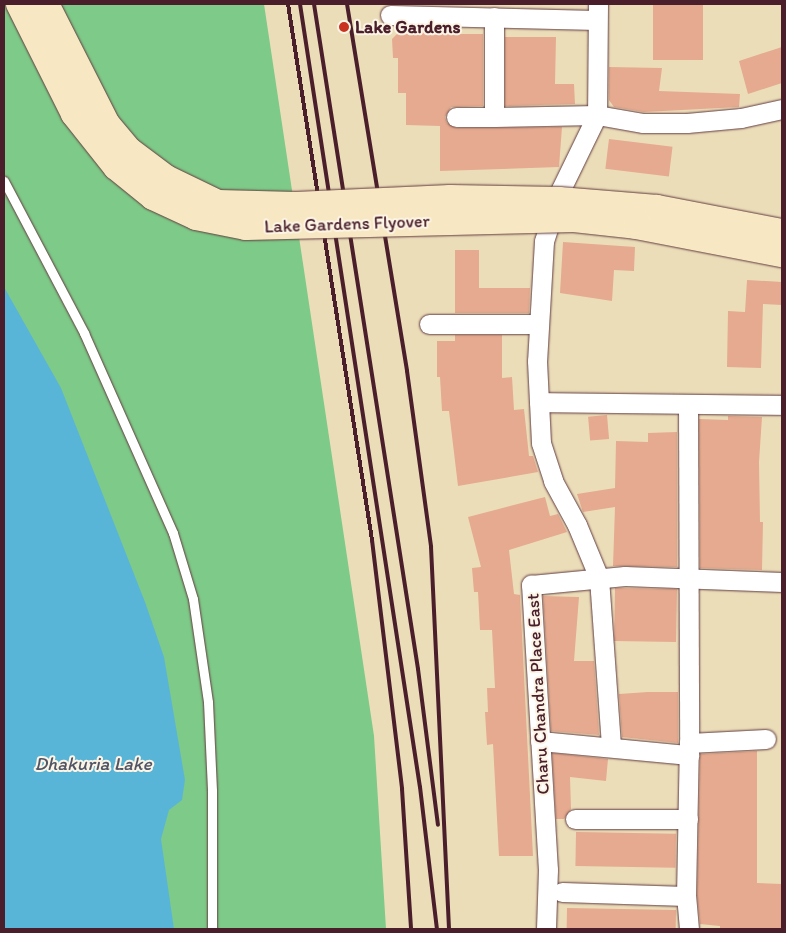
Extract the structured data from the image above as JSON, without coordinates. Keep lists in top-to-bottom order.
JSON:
{
  "streets": {
    "main road": ["Lake Gardens Flyover"],
    "street": ["Charu Chandra Place East"]
  },
  "water": ["Dhakuria Lake"],
  "places": ["Lake Gardens"]
}
